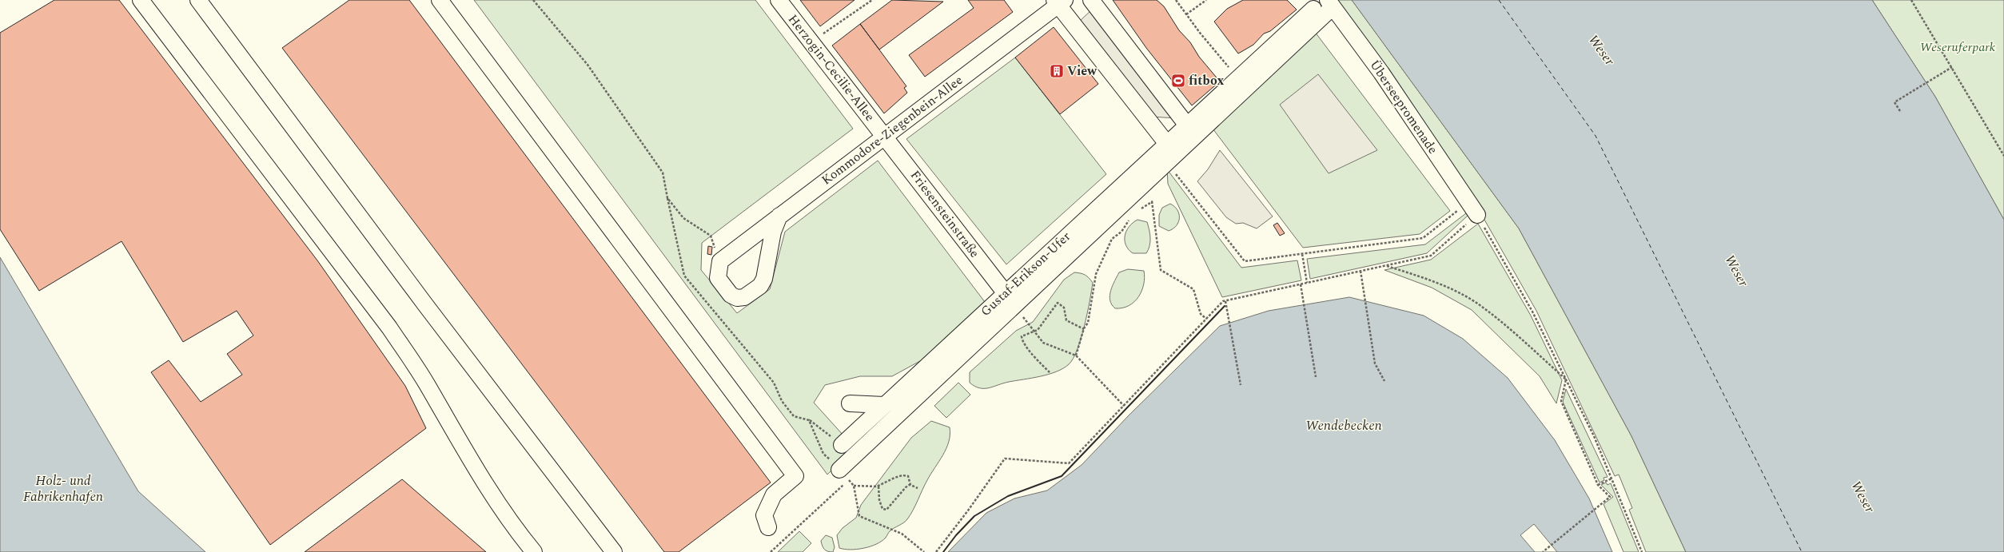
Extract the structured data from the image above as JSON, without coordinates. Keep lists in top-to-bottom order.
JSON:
{
  "streets": {
    "street": [
      "Herzogin-Cecilie-Allee",
      "Überseepromenade",
      "Kommodore-Ziegenbein-Allee",
      "Friesensteinstraße",
      "Gustaf-Erikson-Ufer"
    ]
  },
  "crossings": [
    ["Herzogin-Cecilie-Allee", "Kommodore-Ziegenbein-Allee"],
    ["Herzogin-Cecilie-Allee", "Friesensteinstraße"],
    ["Kommodore-Ziegenbein-Allee", "Friesensteinstraße"],
    ["Friesensteinstraße", "Gustaf-Erikson-Ufer"]
  ],
  "water": ["Weser", "Wendebecken", "Holz- und Fabrikenhafen"],
  "parks": ["Weseruferpark"],
  "places": {
    "building": ["View"],
    "sports": ["fitbox"]
  }
}
